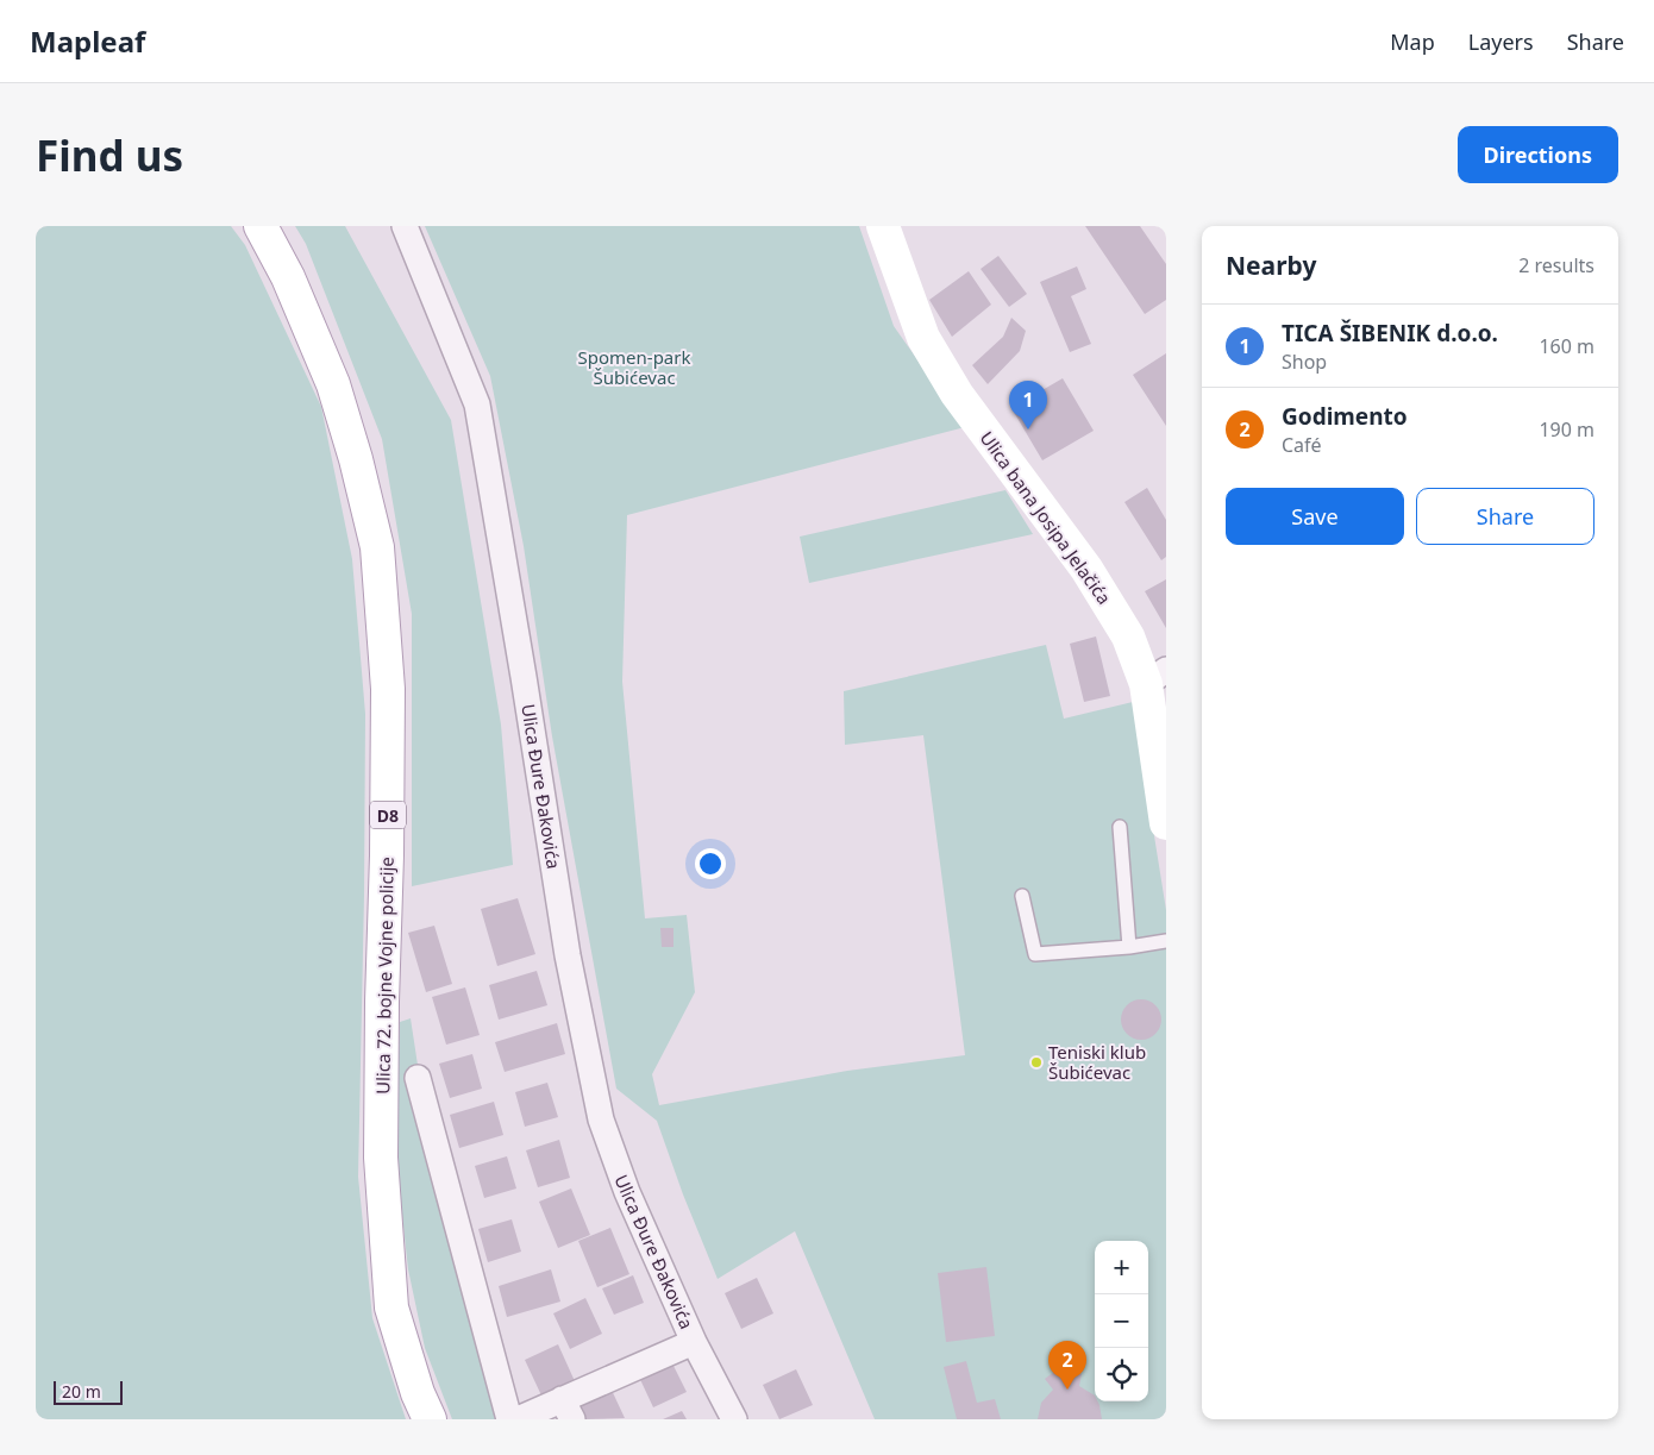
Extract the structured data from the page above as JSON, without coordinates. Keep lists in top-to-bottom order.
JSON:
{
  "streets": {
    "main road": ["Ulica bana Josipa Jelačića", "D8", "Ulica 72. bojne Vojne policije"],
    "street": ["Ulica Đure Đakovića"]
  },
  "parks": ["Spomen-park Šubićevac"],
  "places": ["Teniski klub Šubićevac"],
  "scale_bar": "20 m",
  "page": {
    "header": "Mapleaf",
    "nav": ["Map", "Layers", "Share"],
    "buttons": [
      "Directions",
      ["Save", "Share"]
    ],
    "title": "Find us",
    "heading": ["Nearby", "2 results"],
    "list": [
      {
        "mark": "1",
        "name": "TICA ŠIBENIK d.o.o.",
        "note": "Shop",
        "value": "160 m"
      },
      {
        "mark": "2",
        "name": "Godimento",
        "note": "Café",
        "value": "190 m"
      }
    ],
    "pins": ["1", "2"],
    "map_buttons": ["+", "−"],
    "scale": "20 m"
  }
}
